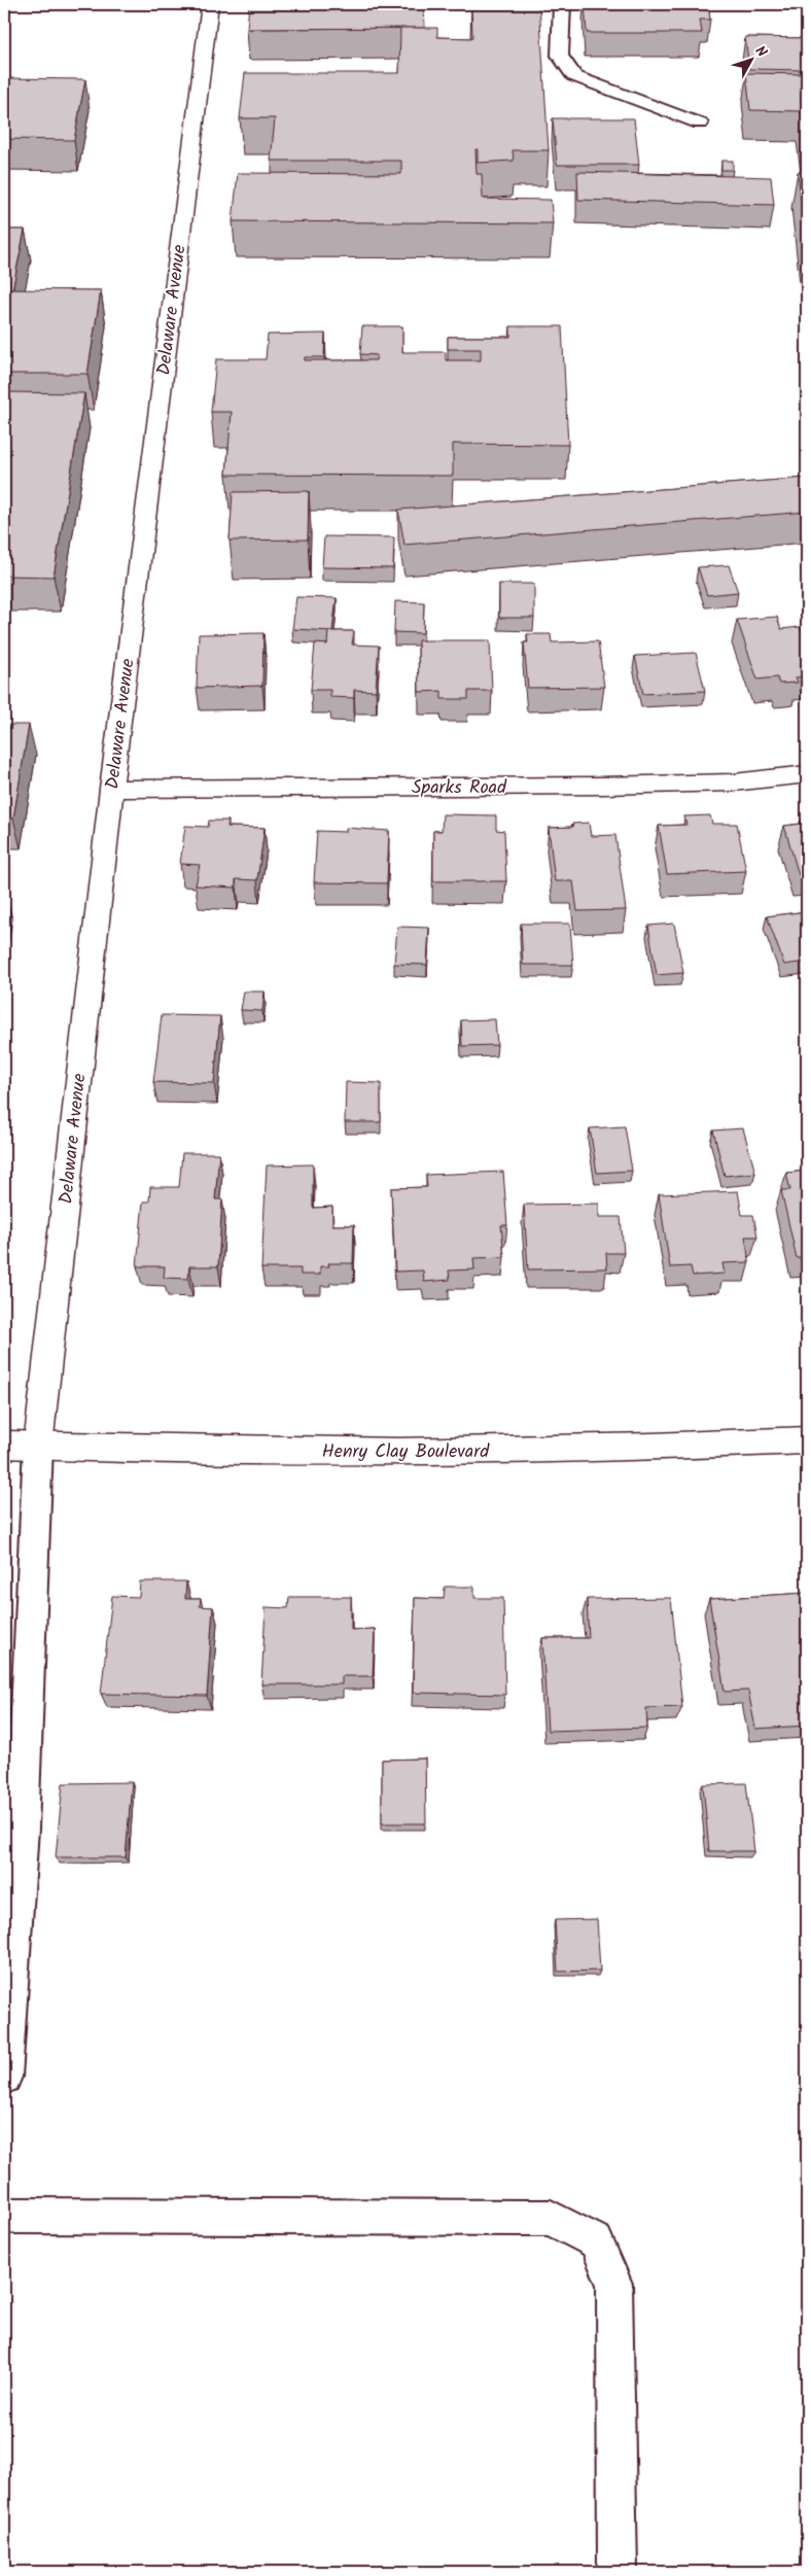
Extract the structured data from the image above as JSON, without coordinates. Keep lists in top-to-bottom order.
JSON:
{
  "streets": {
    "street": ["Delaware Avenue", "Sparks Road", "Henry Clay Boulevard"]
  },
  "crossings": [
    ["Delaware Avenue", "Sparks Road"],
    ["Delaware Avenue", "Henry Clay Boulevard"]
  ],
  "north": "top right"
}
